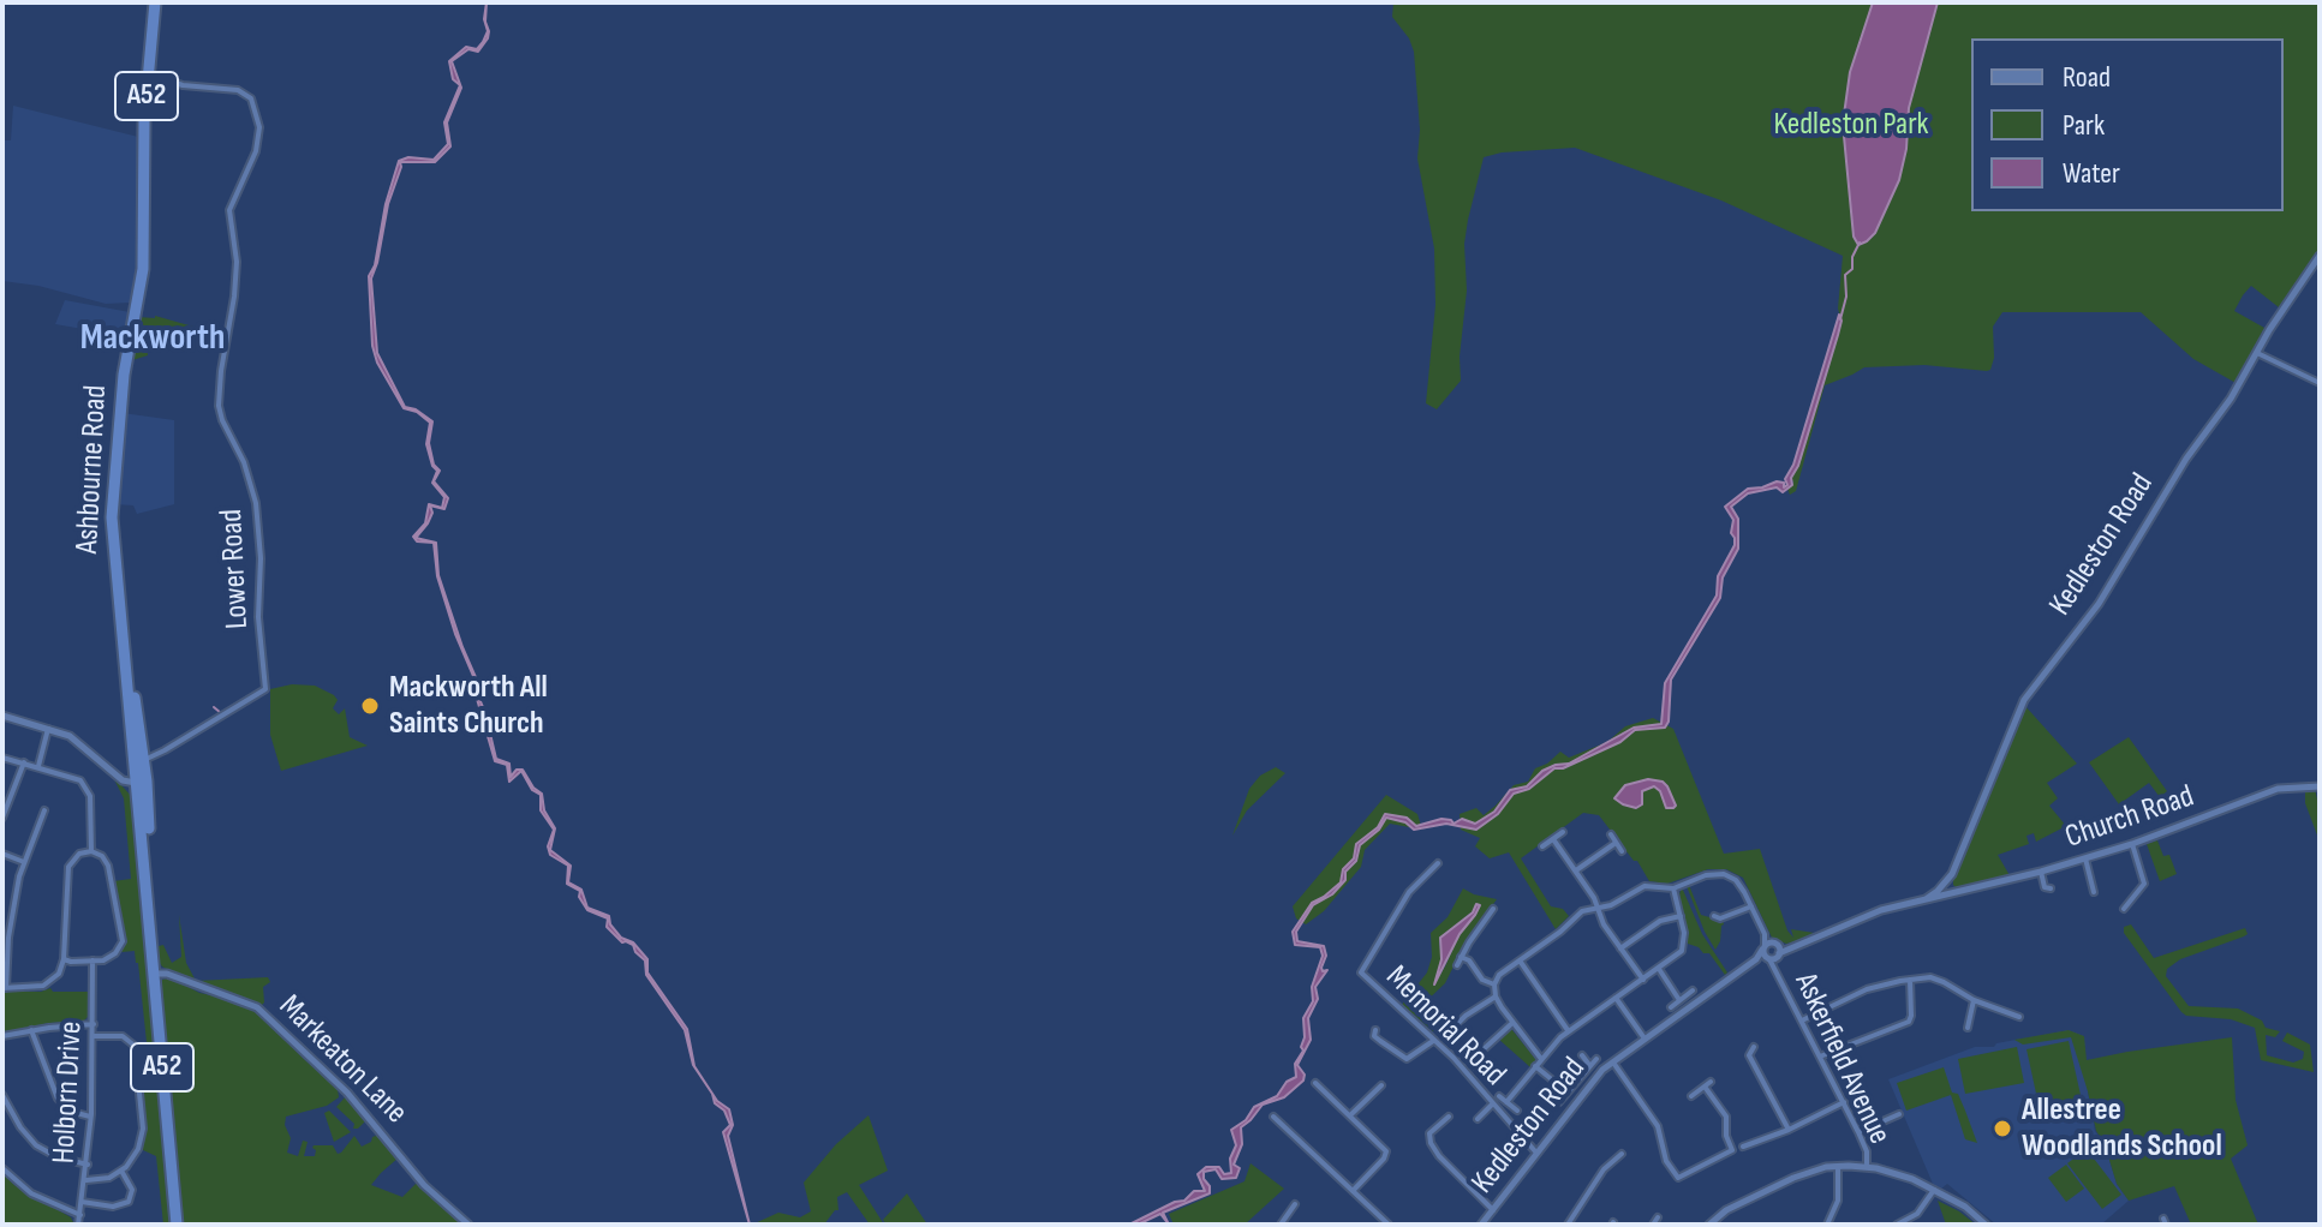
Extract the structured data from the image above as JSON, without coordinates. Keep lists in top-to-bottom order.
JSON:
{
  "streets": {
    "highway": ["A52", "Ashbourne Road"],
    "street": [
      "Kedleston Road",
      "Lower Road",
      "Church Road",
      "Memorial Road",
      "Askerfield Avenue",
      "Markeaton Lane",
      "Holborn Drive"
    ]
  },
  "crossings": [
    ["Ashbourne Road", "Lower Road"],
    ["Ashbourne Road", "Markeaton Lane"],
    ["Kedleston Road", "Church Road"],
    ["Kedleston Road", "Memorial Road"],
    ["Kedleston Road", "Askerfield Avenue"]
  ],
  "districts": ["Mackworth"],
  "parks": ["Kedleston Park"],
  "places": ["Mackworth All Saints Church", "Allestree Woodlands School"],
  "legend": ["Road", "Park", "Water"]
}
